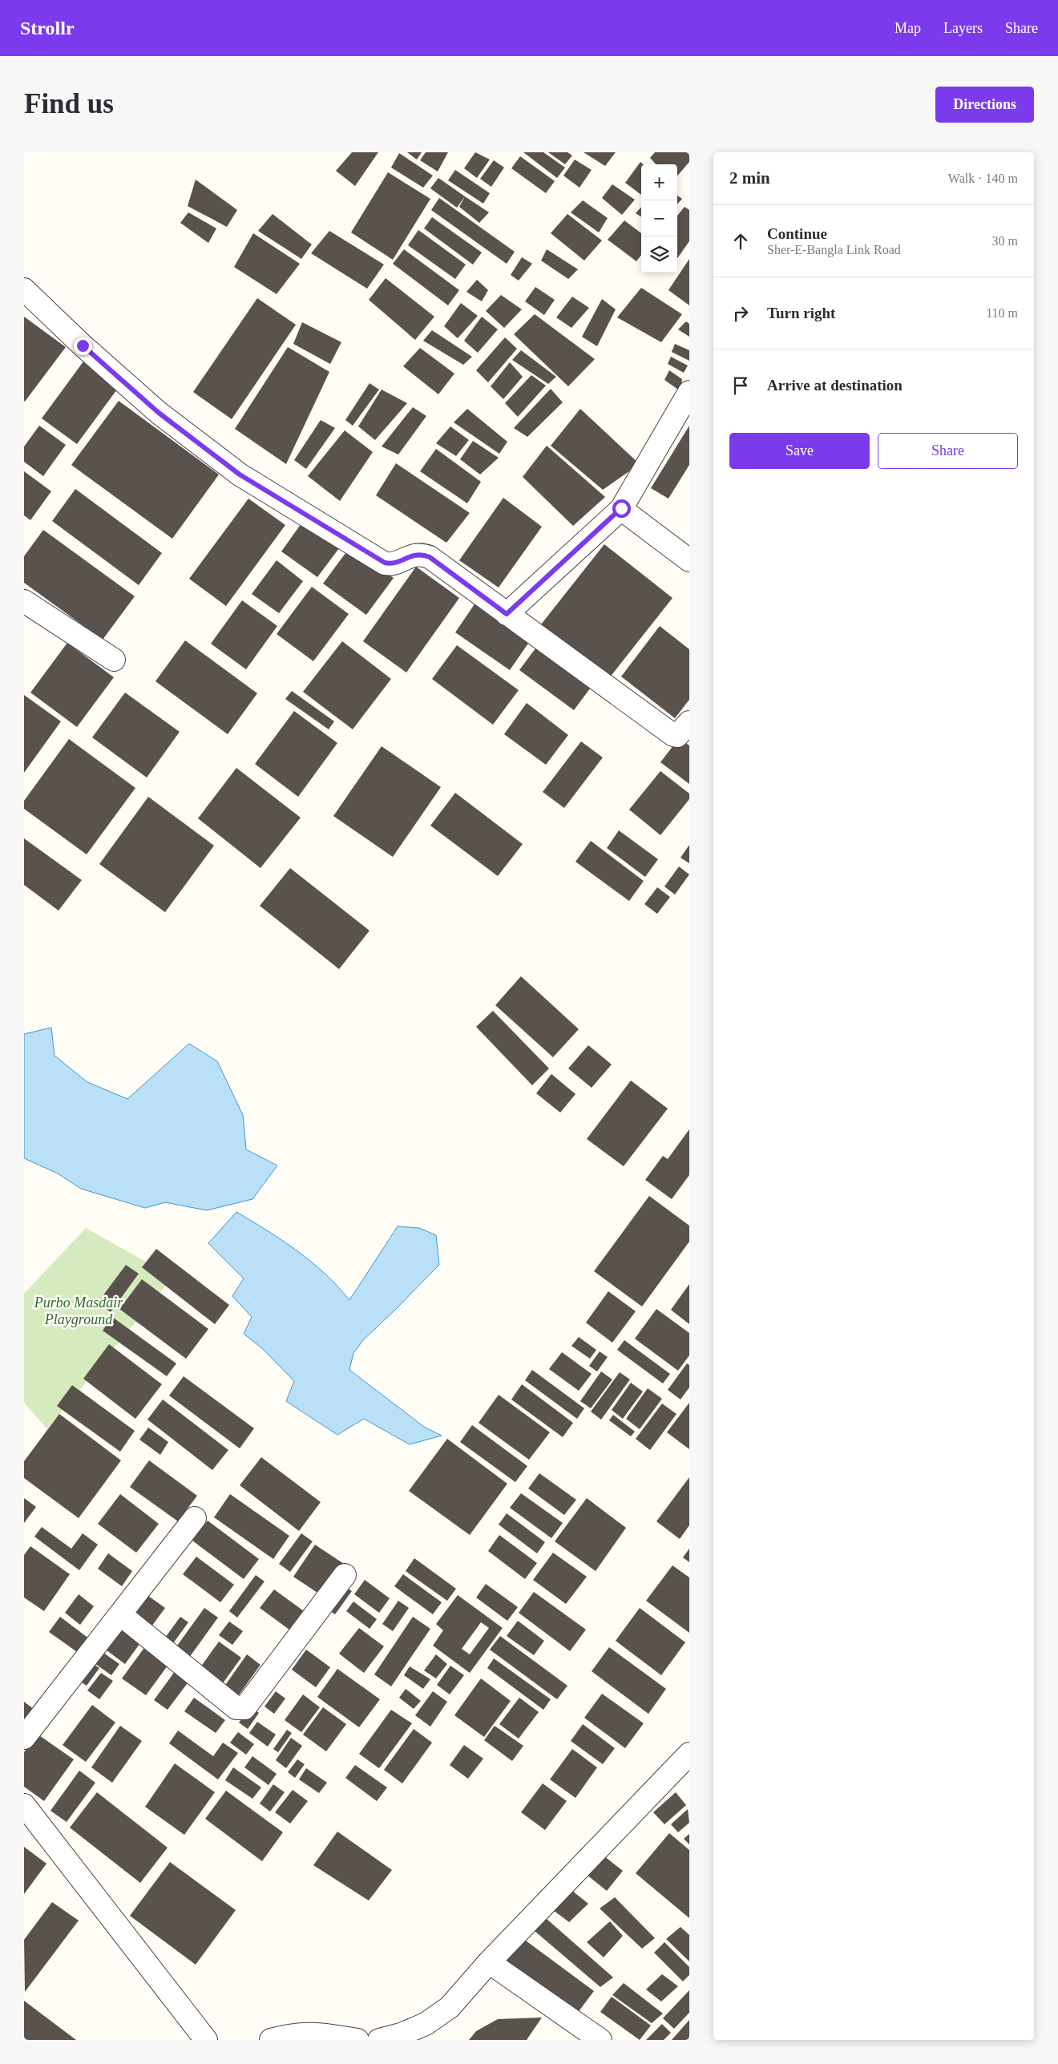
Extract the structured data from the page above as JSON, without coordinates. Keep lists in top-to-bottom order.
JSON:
{
  "parks": ["Purbo Masdair Playground"],
  "page": {
    "header": "Strollr",
    "nav": ["Map", "Layers", "Share"],
    "buttons": [
      "Directions",
      ["Save", "Share"]
    ],
    "title": "Find us",
    "heading": ["2 min", "Walk · 140 m"],
    "map_buttons": ["+", "−"],
    "list": [
      ["Continue", "Sher-E-Bangla Link Road", "30 m"],
      ["Turn right", "110 m"],
      "Arrive at destination"
    ]
  }
}
